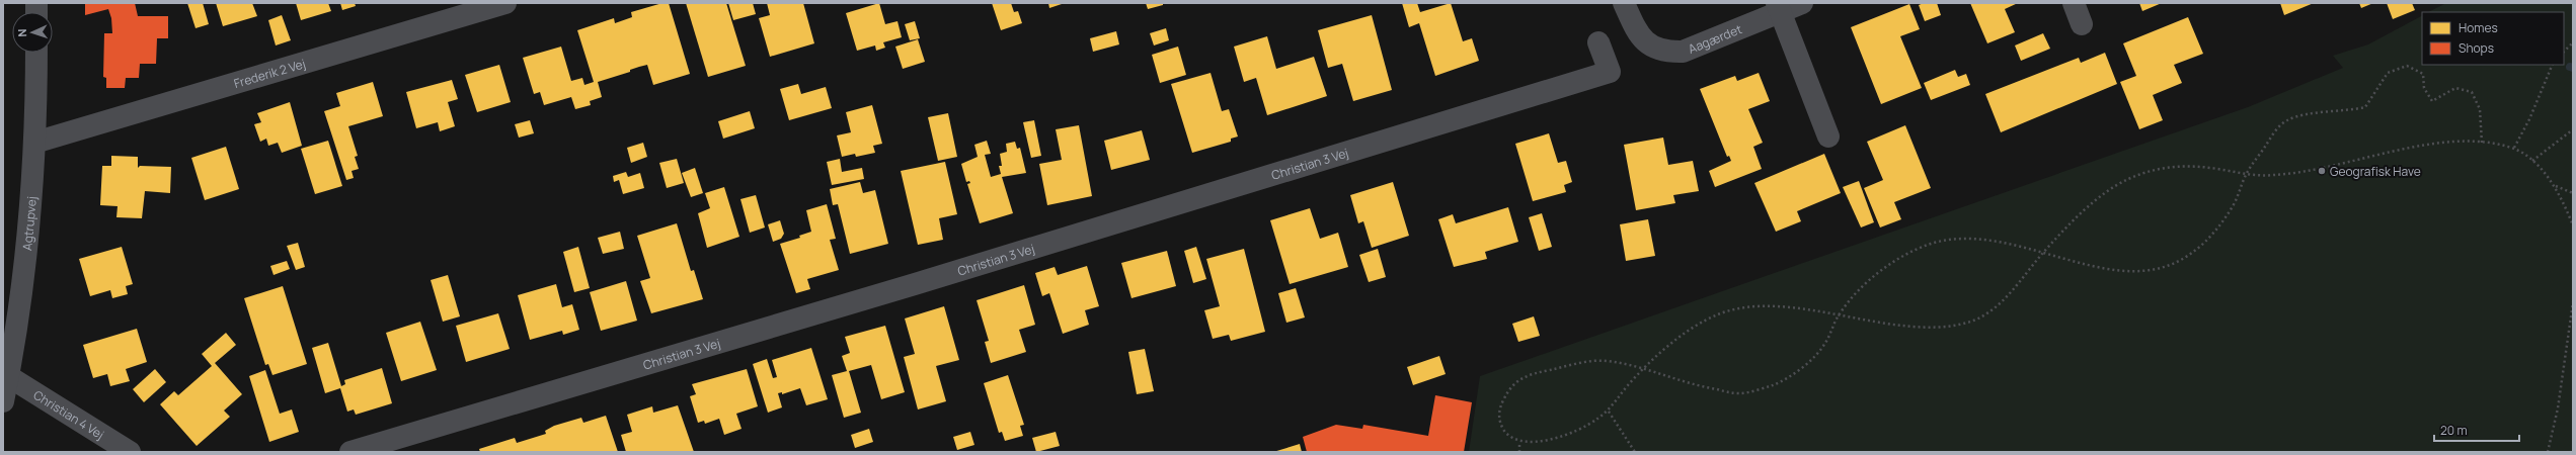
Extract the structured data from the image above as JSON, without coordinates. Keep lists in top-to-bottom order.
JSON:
{
  "streets": {
    "street": [
      "Aagærdet",
      "Frederik 2 Vej",
      "Christian 3 Vej",
      "Agtrupvej",
      "Christian 4 Vej"
    ]
  },
  "crossings": [
    ["Frederik 2 Vej", "Agtrupvej"],
    ["Agtrupvej", "Christian 4 Vej"]
  ],
  "places": ["Geografisk Have"],
  "legend": ["Homes", "Shops"],
  "scale_bar": "20 m",
  "north": "left"
}
